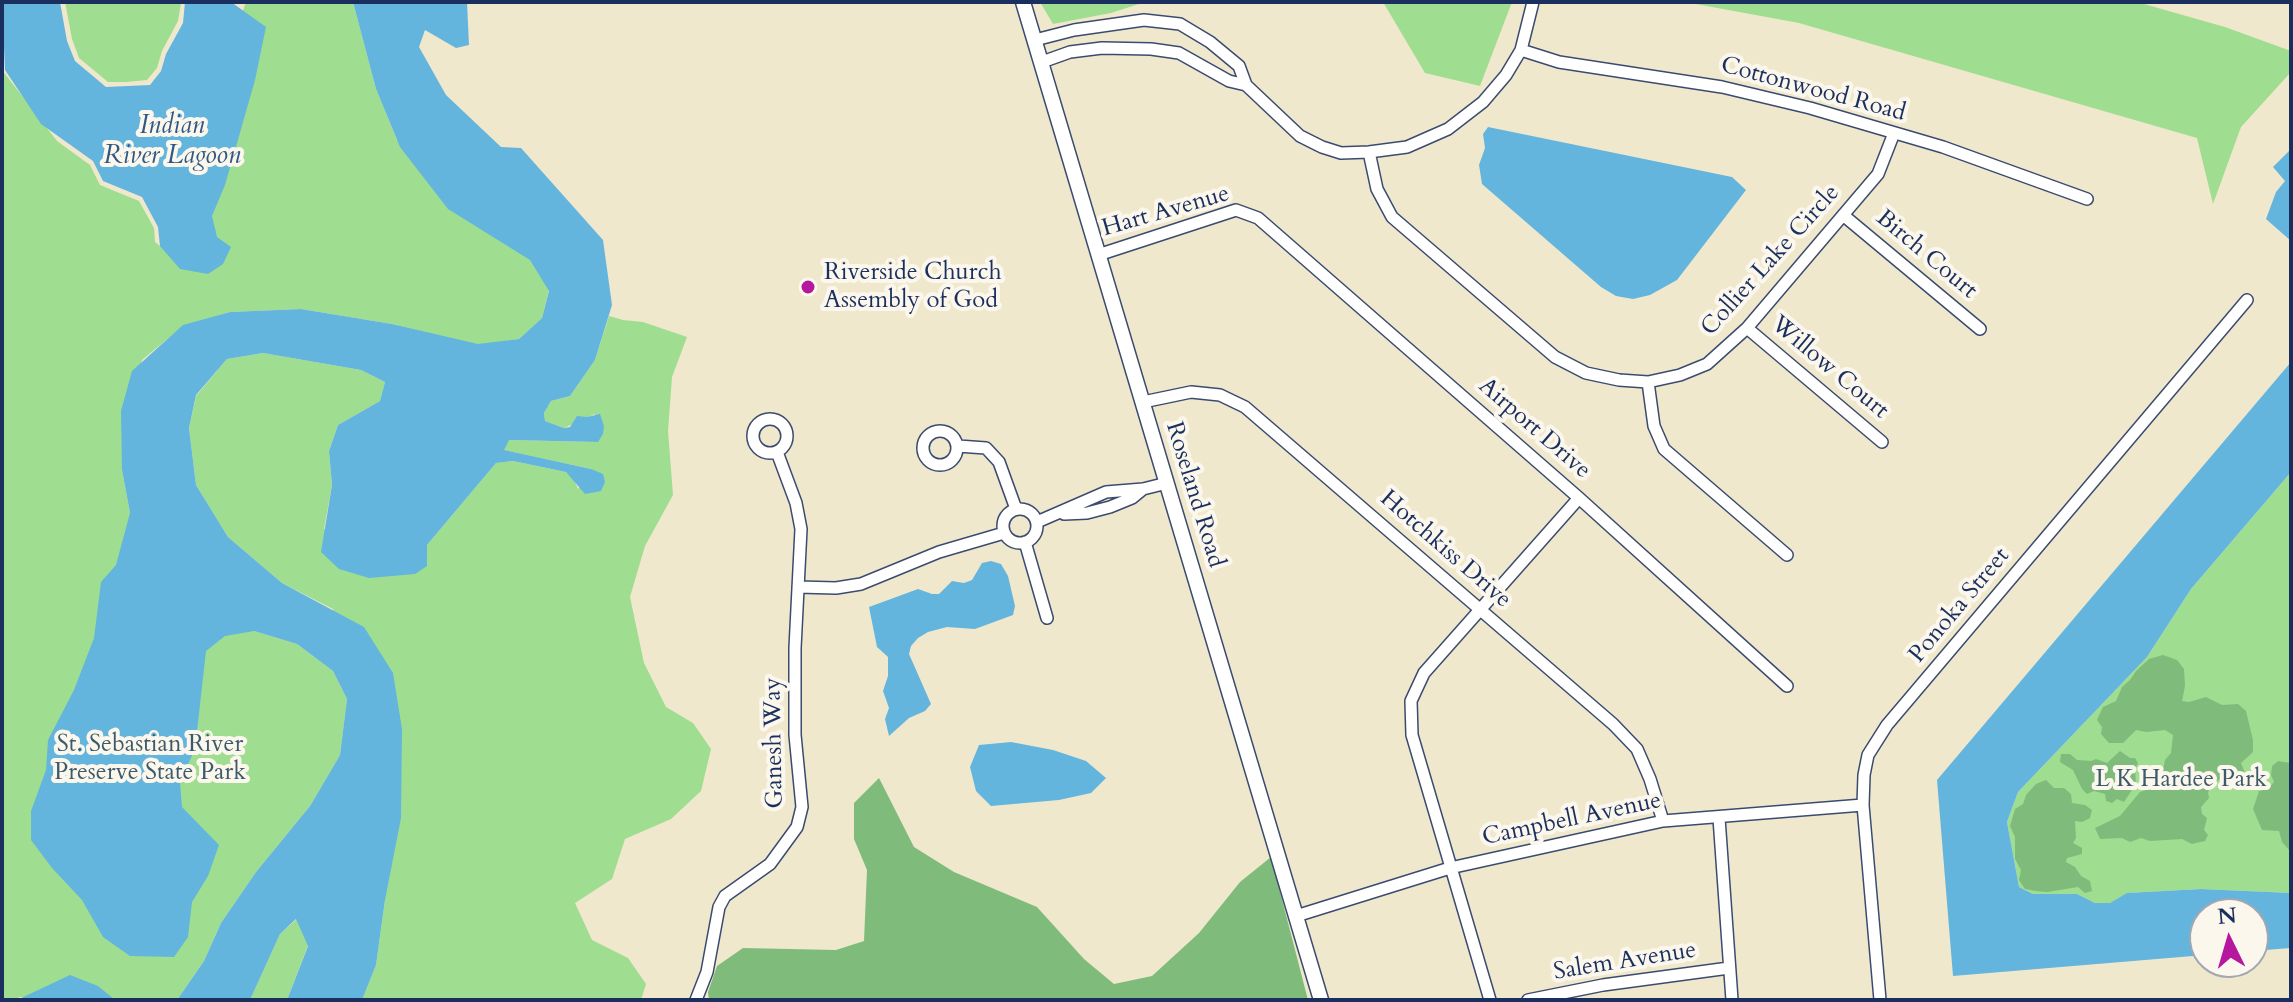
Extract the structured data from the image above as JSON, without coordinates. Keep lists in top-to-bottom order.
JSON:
{
  "streets": {
    "main road": ["Roseland Road"],
    "street": [
      "Cottonwood Road",
      "Hart Avenue",
      "Birch Court",
      "Collier Lake Circle",
      "Willow Court",
      "Airport Drive",
      "Hotchkiss Drive",
      "Ponoka Street",
      "Ganesh Way",
      "Campbell Avenue",
      "Salem Avenue"
    ]
  },
  "crossings": [
    ["Cottonwood Road", "Collier Lake Circle"],
    ["Hart Avenue", "Airport Drive"],
    ["Hart Avenue", "Roseland Road"],
    ["Birch Court", "Collier Lake Circle"],
    ["Collier Lake Circle", "Willow Court"],
    ["Roseland Road", "Hotchkiss Drive"],
    ["Roseland Road", "Campbell Avenue"],
    ["Hotchkiss Drive", "Campbell Avenue"],
    ["Ponoka Street", "Campbell Avenue"]
  ],
  "water": ["Indian River Lagoon"],
  "parks": ["St. Sebastian River Preserve State Park", "L K Hardee Park"],
  "places": ["Riverside Church Assembly of God"],
  "north": "top"
}
